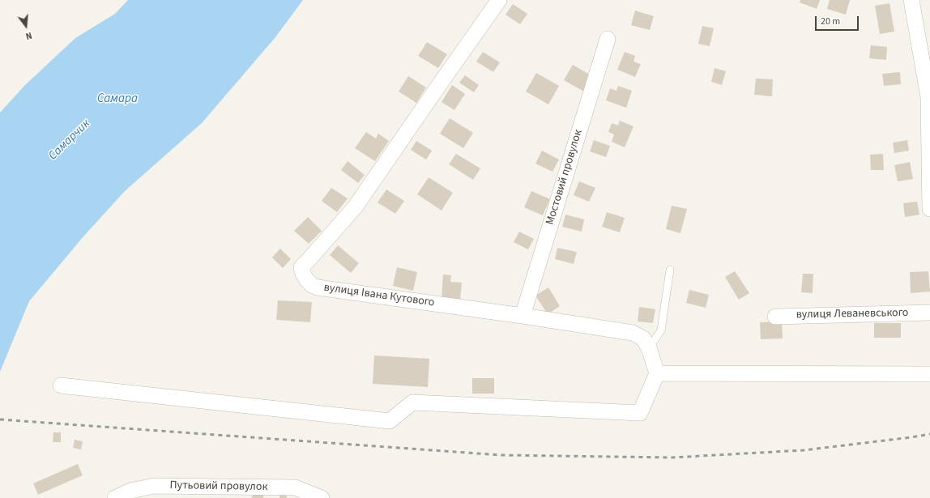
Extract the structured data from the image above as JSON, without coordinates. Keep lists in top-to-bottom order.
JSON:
{
  "streets": {
    "street": [
      "Мостовий провулок",
      "вулиця Івана Кутового",
      "вулиця Леваневського",
      "Путьовий провулок"
    ]
  },
  "crossings": [
    ["Мостовий провулок", "вулиця Івана Кутового"]
  ],
  "water": ["Самара", "Самарчик"],
  "scale_bar": "20 m",
  "north": "bottom"
}
